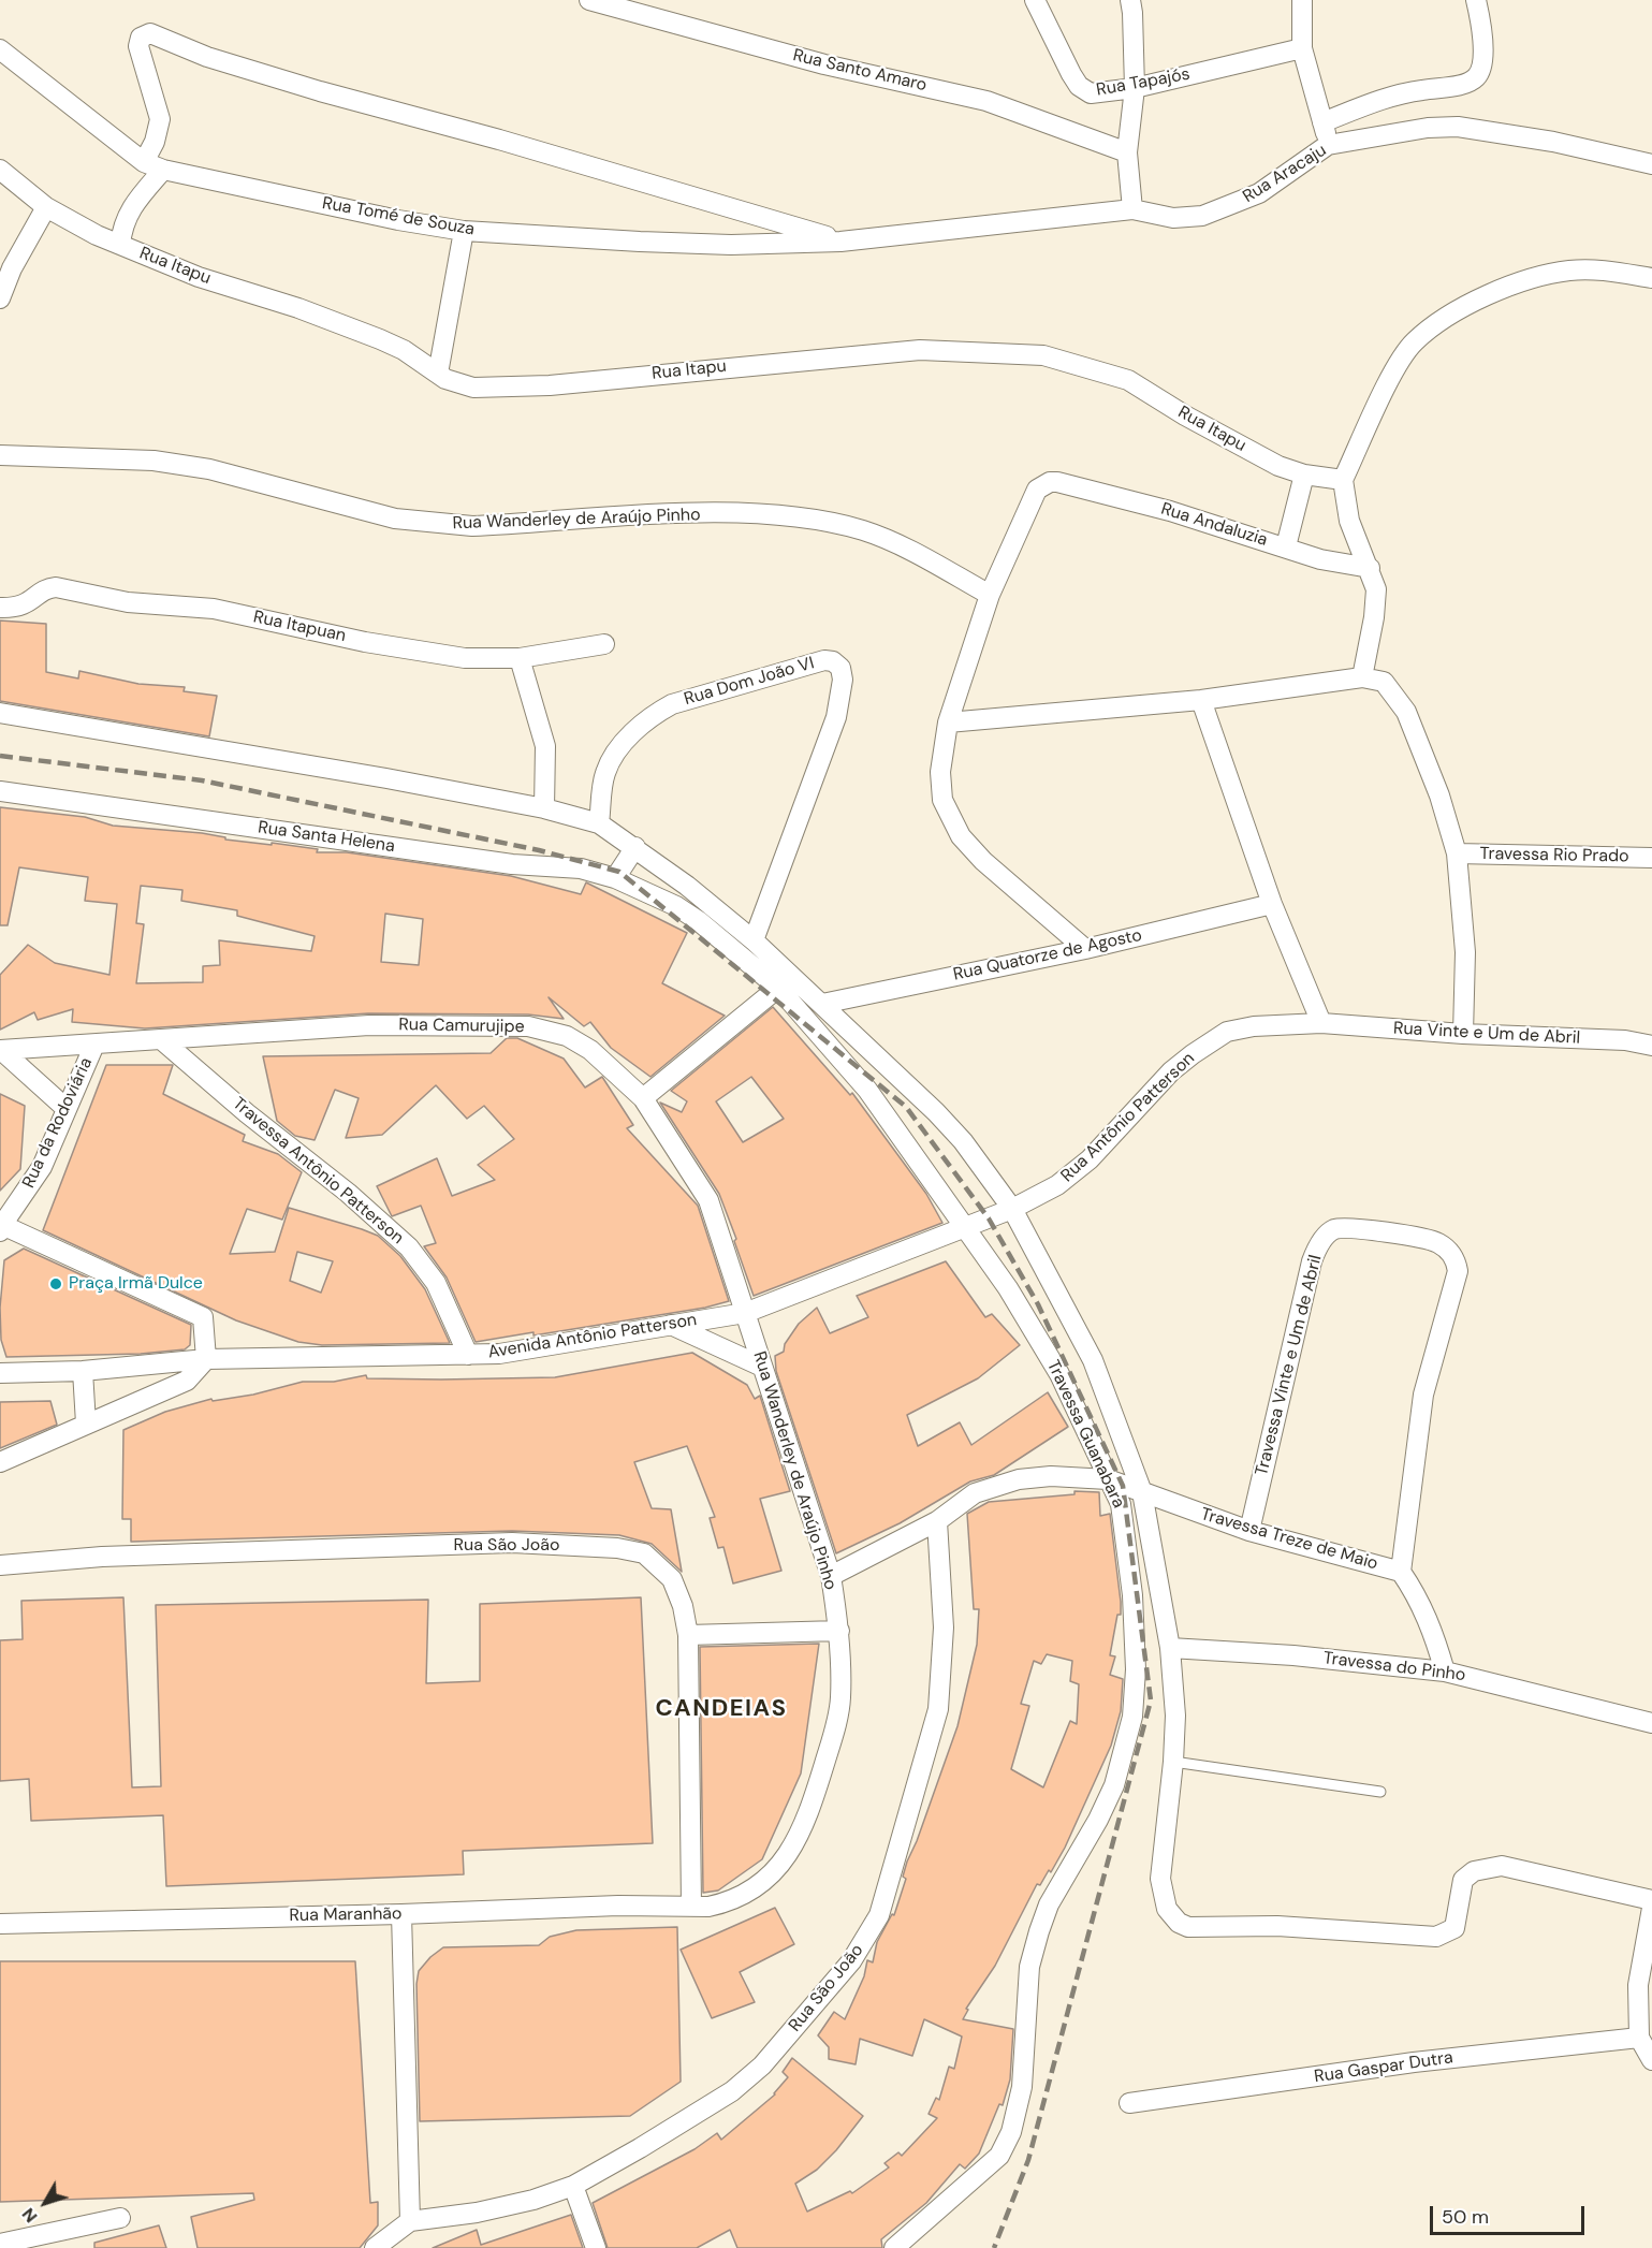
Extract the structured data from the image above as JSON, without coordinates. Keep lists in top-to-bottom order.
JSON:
{
  "streets": {
    "street": [
      "Rua Santo Amaro",
      "Rua Tapajós",
      "Rua Aracaju",
      "Rua Tomé de Souza",
      "Rua Itapu",
      "Rua Wanderley de Araújo Pinho",
      "Rua Andaluzia",
      "Rua Itapuan",
      "Rua Dom João VI",
      "Rua Santa Helena",
      "Travessa Rio Prado",
      "Rua Quatorze de Agosto",
      "Rua Camurujipe",
      "Rua Vinte e Um de Abril",
      "Rua Antônio Patterson",
      "Rua da Rodoviária",
      "Travessa Antônio Patterson",
      "Avenida Antônio Patterson",
      "Travessa Vinte e Um de Abril",
      "Travessa Guanabara",
      "Travessa Treze de Maio",
      "Rua São João",
      "Travessa do Pinho",
      "Rua Maranhão",
      "Rua Gaspar Dutra"
    ]
  },
  "crossings": [
    ["Rua Aracaju", "Rua Tomé de Souza"],
    ["Rua Wanderley de Araújo Pinho", "Rua Andaluzia"],
    ["Rua Wanderley de Araújo Pinho", "Rua Camurujipe"],
    ["Rua Wanderley de Araújo Pinho", "Avenida Antônio Patterson"],
    ["Rua Wanderley de Araújo Pinho", "Travessa Treze de Maio"],
    ["Rua Wanderley de Araújo Pinho", "Rua São João"],
    ["Rua Wanderley de Araújo Pinho", "Rua Maranhão"],
    ["Rua Santa Helena", "Travessa Guanabara"],
    ["Rua Camurujipe", "Rua da Rodoviária"],
    ["Rua Camurujipe", "Travessa Antônio Patterson"],
    ["Rua Camurujipe", "Avenida Antônio Patterson"],
    ["Rua Vinte e Um de Abril", "Rua Antônio Patterson"],
    ["Rua Antônio Patterson", "Avenida Antônio Patterson"],
    ["Travessa Antônio Patterson", "Avenida Antônio Patterson"],
    ["Avenida Antônio Patterson", "Travessa Guanabara"],
    ["Travessa Vinte e Um de Abril", "Travessa Treze de Maio"],
    ["Travessa Guanabara", "Travessa Treze de Maio"],
    ["Travessa Treze de Maio", "Rua São João"],
    ["Rua São João", "Rua Maranhão"]
  ],
  "districts": ["CANDEIAS"],
  "places": ["Praça Irmã Dulce"],
  "scale_bar": "50 m",
  "north": "bottom left"
}
